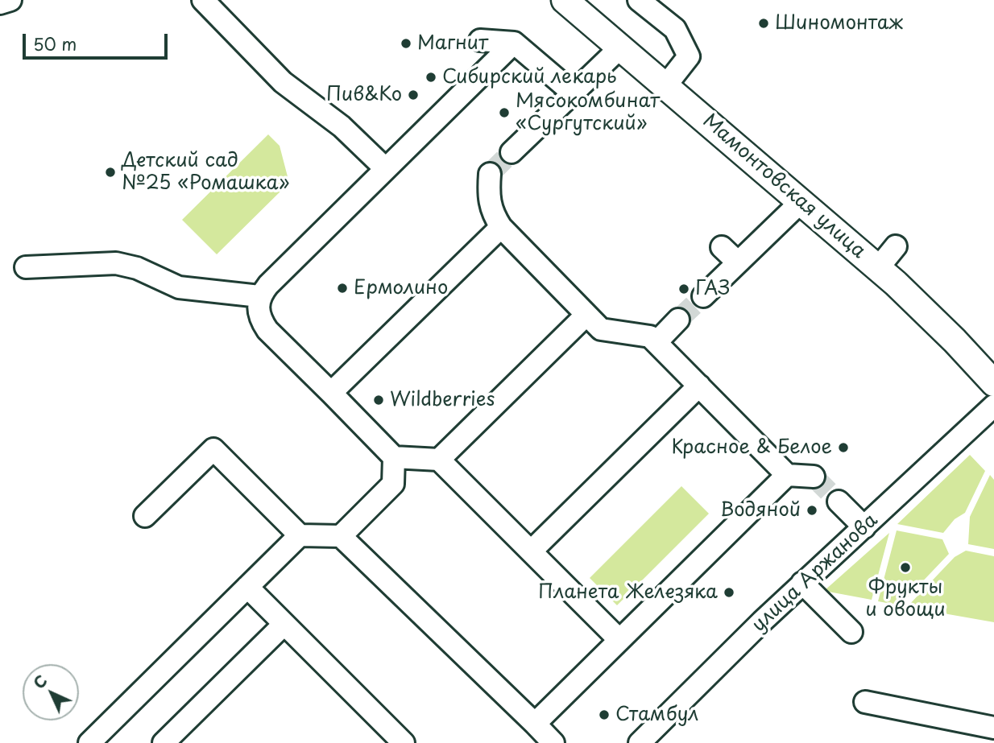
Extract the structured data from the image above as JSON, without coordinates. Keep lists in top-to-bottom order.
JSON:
{
  "streets": {
    "main road": ["Мамонтовская улица"],
    "street": ["улица Аржанова"]
  },
  "places": [
    "Шиномонтаж",
    "Магнит",
    "Сибирский лекарь",
    "Пив&Ко",
    "Мясокомбинат «Сургутский»",
    "Детский сад №25 «Ромашка»",
    "Ермолино",
    "ГАЗ",
    "Wildberries",
    "Красное & Белое",
    "Водяной",
    "Фрукты и овощи",
    "Планета Железяка",
    "Стамбул"
  ],
  "scale_bar": "50 m",
  "north": "top left"
}
